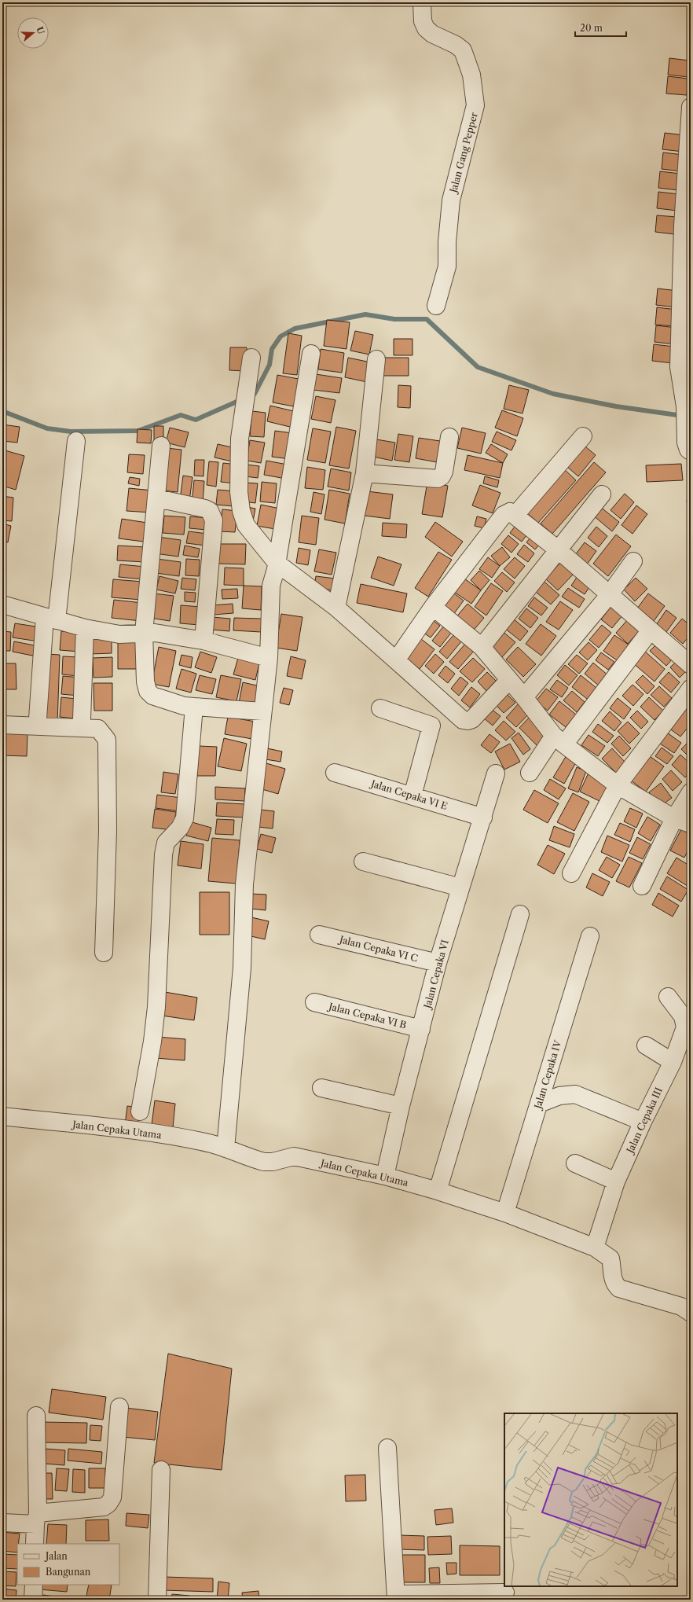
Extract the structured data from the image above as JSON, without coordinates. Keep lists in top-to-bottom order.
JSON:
{
  "streets": {
    "street": [
      "Jalan Gang Pepper",
      "Jalan Cepaka VI E",
      "Jalan Cepaka VI C",
      "Jalan Cepaka VI",
      "Jalan Cepaka VI B",
      "Jalan Cepaka IV",
      "Jalan Cepaka III",
      "Jalan Cepaka Utama"
    ]
  },
  "crossings": [
    ["Jalan Cepaka VI E", "Jalan Cepaka VI"],
    ["Jalan Cepaka VI C", "Jalan Cepaka VI"],
    ["Jalan Cepaka VI", "Jalan Cepaka VI B"],
    ["Jalan Cepaka VI", "Jalan Cepaka Utama"],
    ["Jalan Cepaka IV", "Jalan Cepaka Utama"],
    ["Jalan Cepaka III", "Jalan Cepaka Utama"]
  ],
  "legend": ["Jalan", "Bangunan"],
  "scale_bar": "20 m",
  "north": "right"
}
